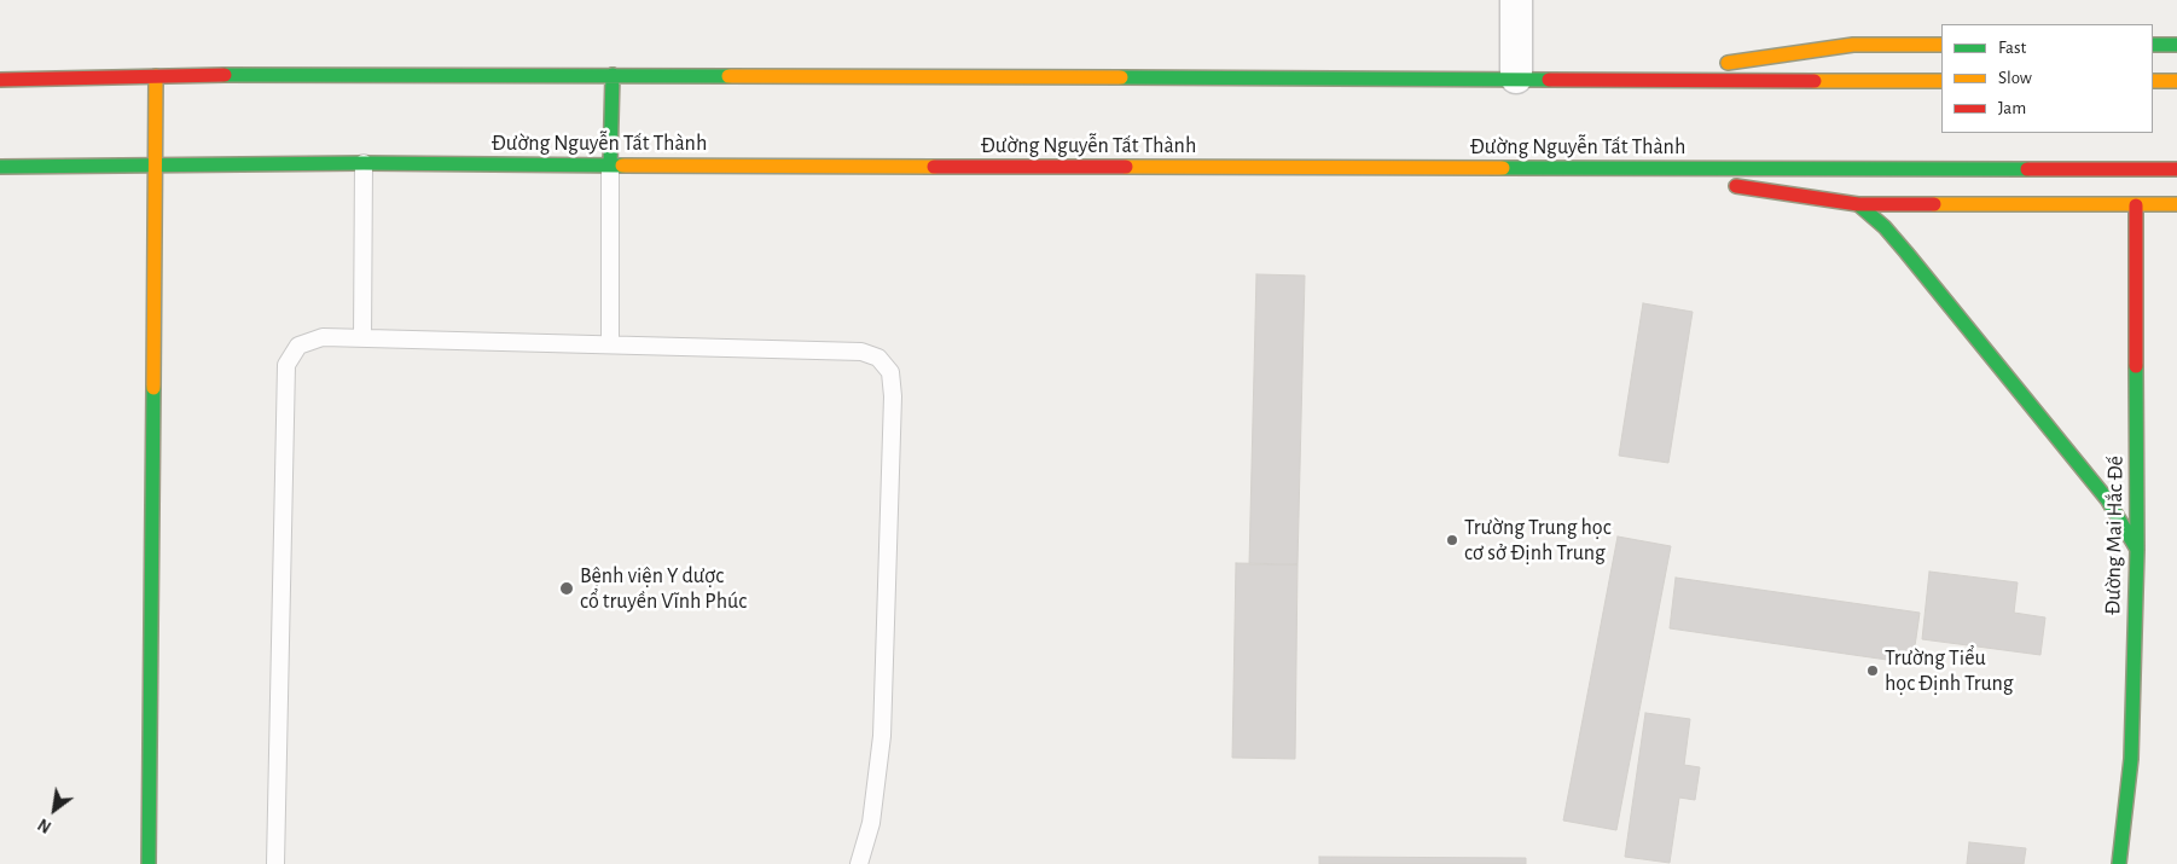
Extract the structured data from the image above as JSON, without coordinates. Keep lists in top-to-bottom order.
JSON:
{
  "streets": {
    "main road": ["Đường Nguyễn Tất Thành", "Đường Mai Hắc Đế"]
  },
  "places": ["Trường Trung học cơ sở Định Trung", "Bệnh viện Y dược cổ truyền Vĩnh Phúc", "Trường Tiểu học Định Trung"],
  "legend": ["Fast", "Slow", "Jam"],
  "north": "bottom left"
}
